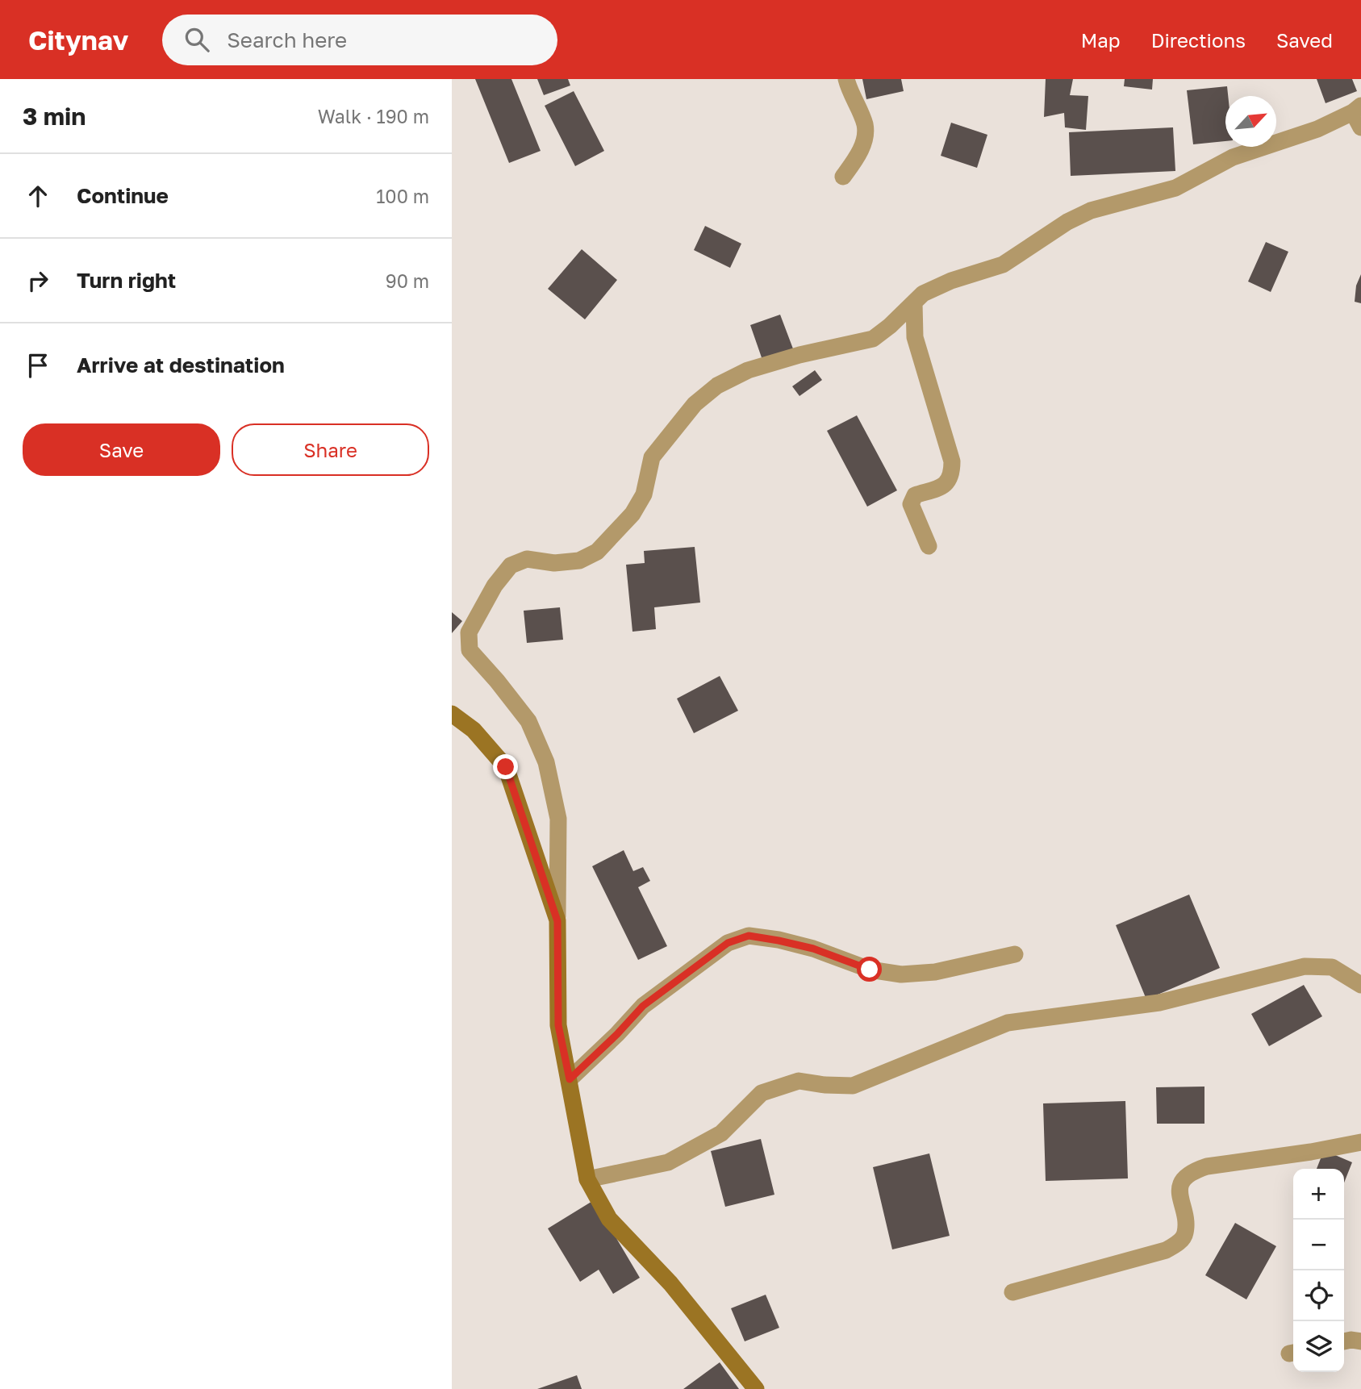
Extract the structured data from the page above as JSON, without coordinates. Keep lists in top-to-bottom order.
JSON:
{
  "north": "top right",
  "page": {
    "header": "Citynav",
    "search": "Search here",
    "nav": ["Map", "Directions", "Saved"],
    "heading": ["3 min", "Walk · 190 m"],
    "list": [
      ["Continue", "100 m"],
      ["Turn right", "90 m"],
      "Arrive at destination"
    ],
    "buttons": ["Save", "Share"],
    "map_buttons": ["+", "−"]
  }
}
